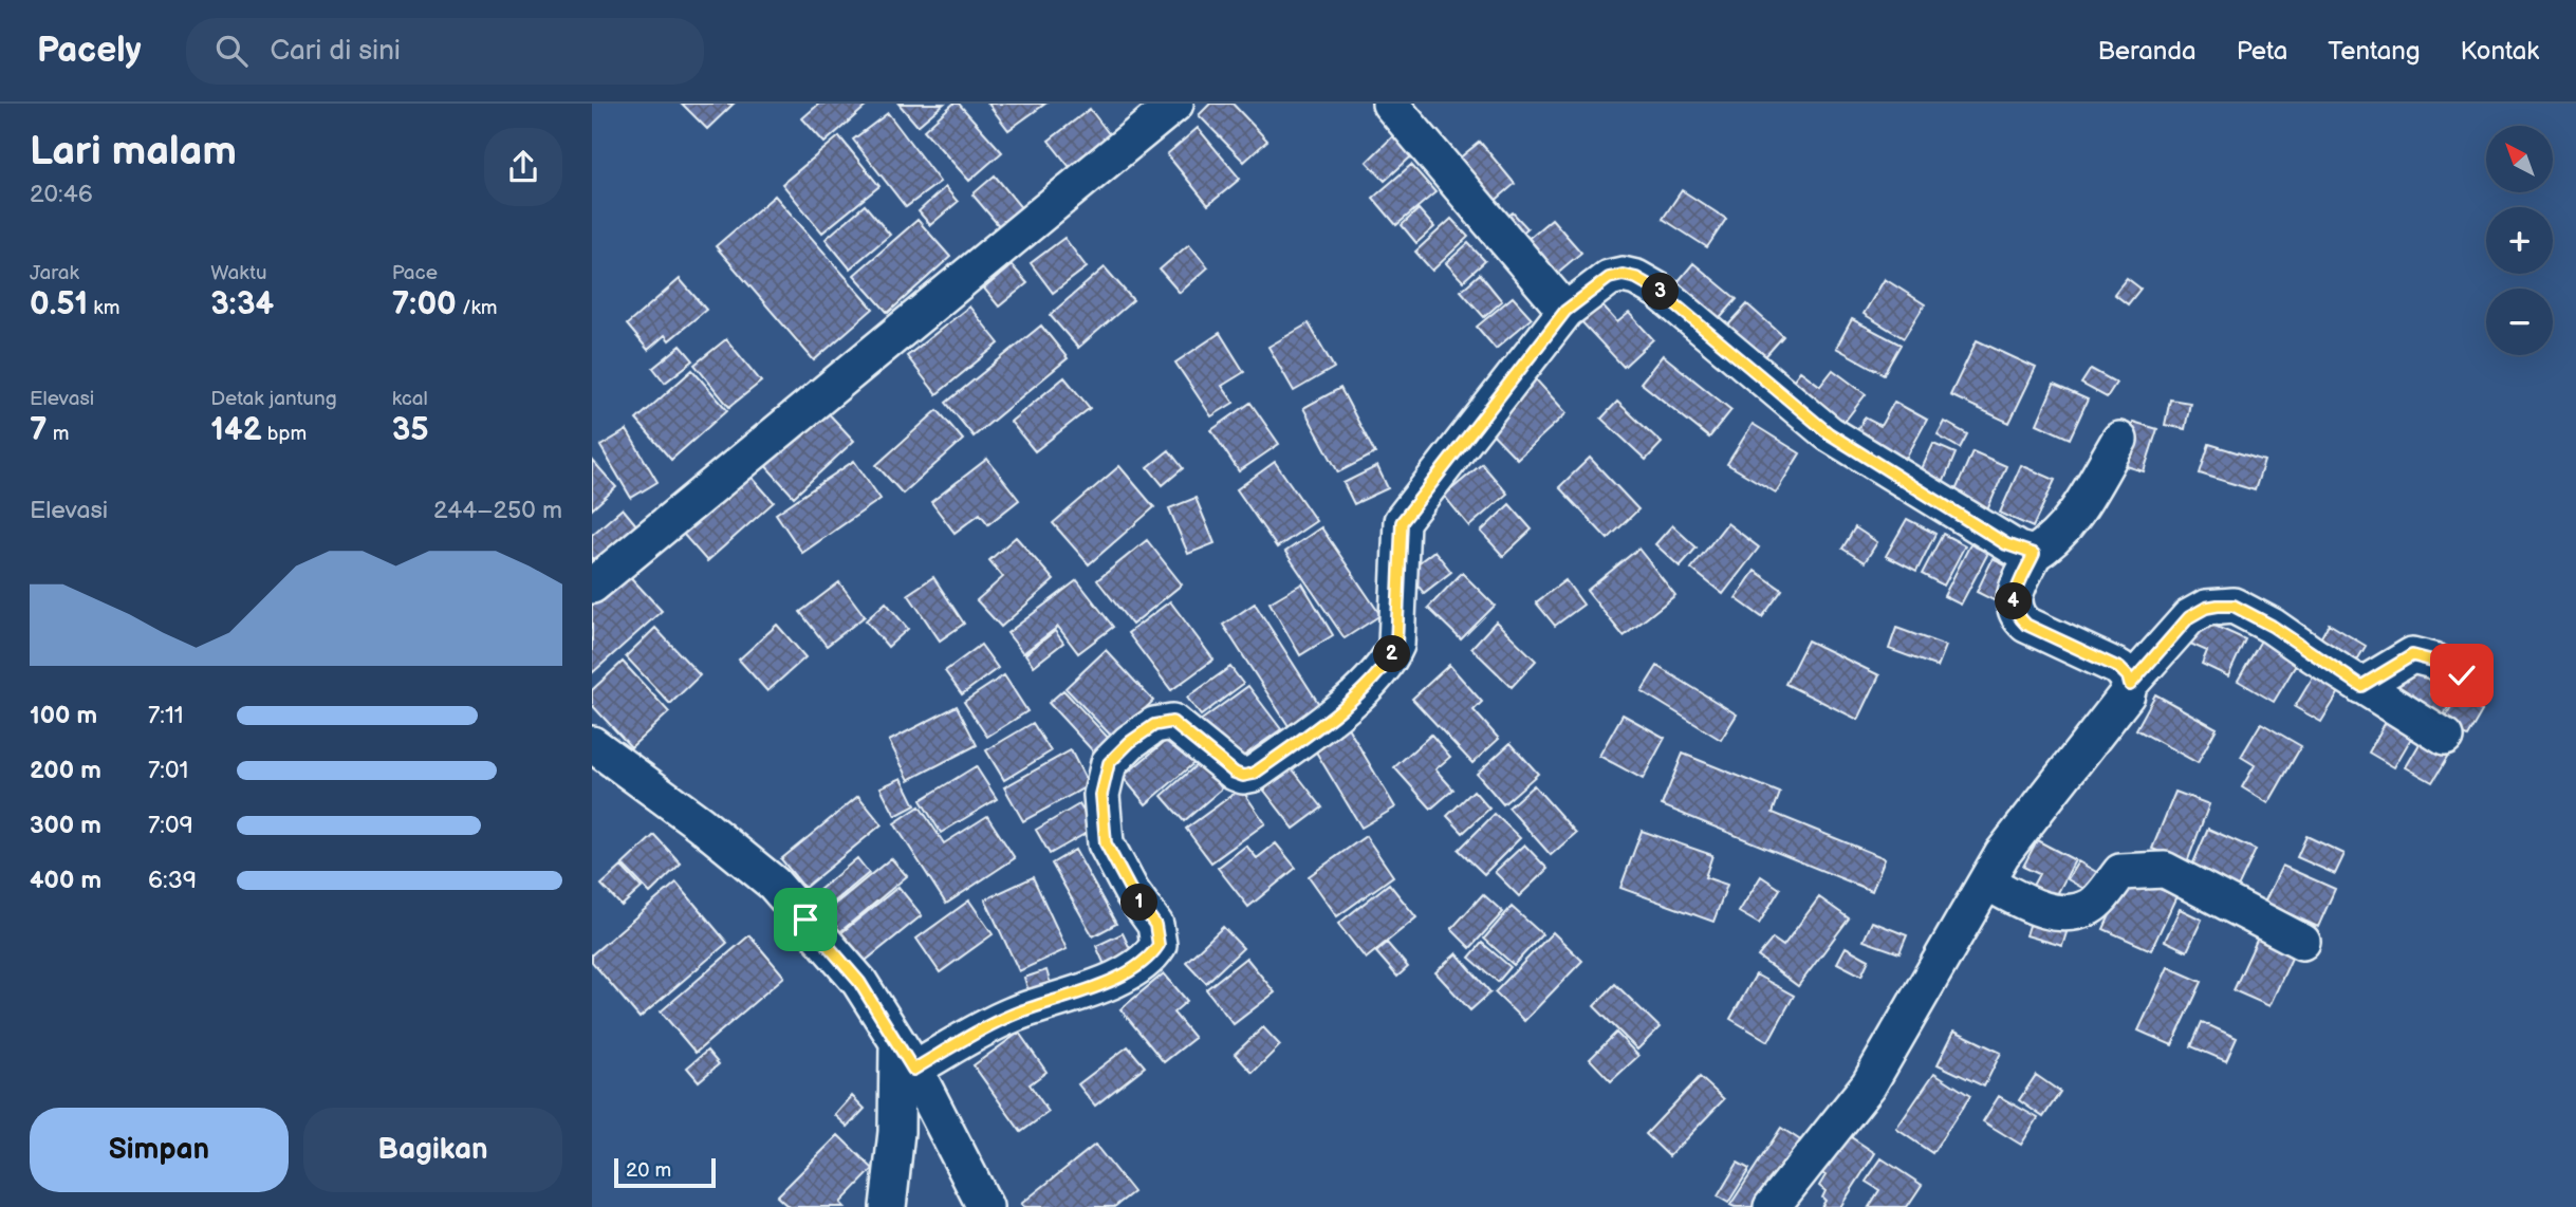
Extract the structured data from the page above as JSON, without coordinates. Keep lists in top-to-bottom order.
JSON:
{
  "scale_bar": "20 m",
  "north": "top left",
  "page": {
    "header": "Pacely",
    "search": "Cari di sini",
    "nav": [
      "Beranda",
      "Peta",
      "Tentang",
      "Kontak"
    ],
    "heading": ["Lari malam", "20:46"],
    "map_buttons": ["+", "−"],
    "stats": [
      ["Jarak", "0.51 km"],
      ["Waktu", "3:34"],
      ["Pace", "7:00 /km"],
      ["Elevasi", "7 m"],
      ["Detak jantung", "142 bpm"],
      ["kcal", "35"]
    ],
    "pins": [
      "3",
      "4",
      "2",
      "1"
    ],
    "chart": ["Elevasi", "244–250 m"],
    "list": [
      {
        "name": "100 m",
        "note": "7:11"
      },
      {
        "name": "200 m",
        "note": "7:01"
      },
      {
        "name": "300 m",
        "note": "7:09"
      },
      {
        "name": "400 m",
        "note": "6:39"
      }
    ],
    "buttons": ["Simpan", "Bagikan"],
    "scale": "20 m"
  }
}
